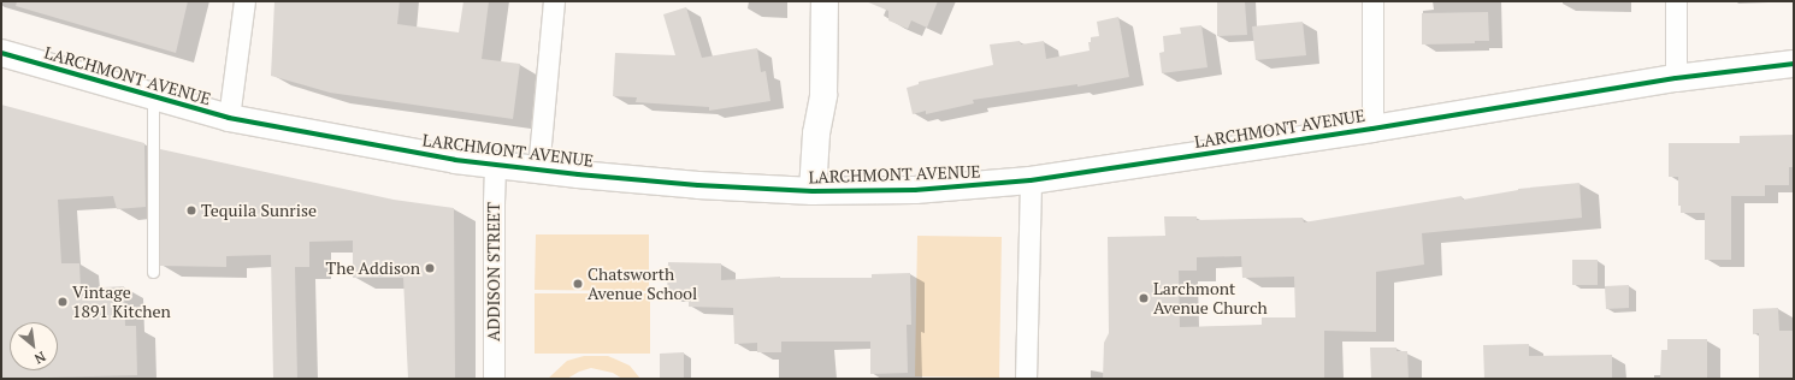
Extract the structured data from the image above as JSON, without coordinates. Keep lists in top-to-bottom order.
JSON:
{
  "streets": {
    "street": ["LARCHMONT AVENUE", "ADDISON STREET"]
  },
  "crossings": [
    ["LARCHMONT AVENUE", "ADDISON STREET"]
  ],
  "places": [
    "Tequila Sunrise",
    "The Addison",
    "Chatsworth Avenue School",
    "Larchmont Avenue Church",
    "Vintage 1891 Kitchen"
  ],
  "north": "bottom right"
}
